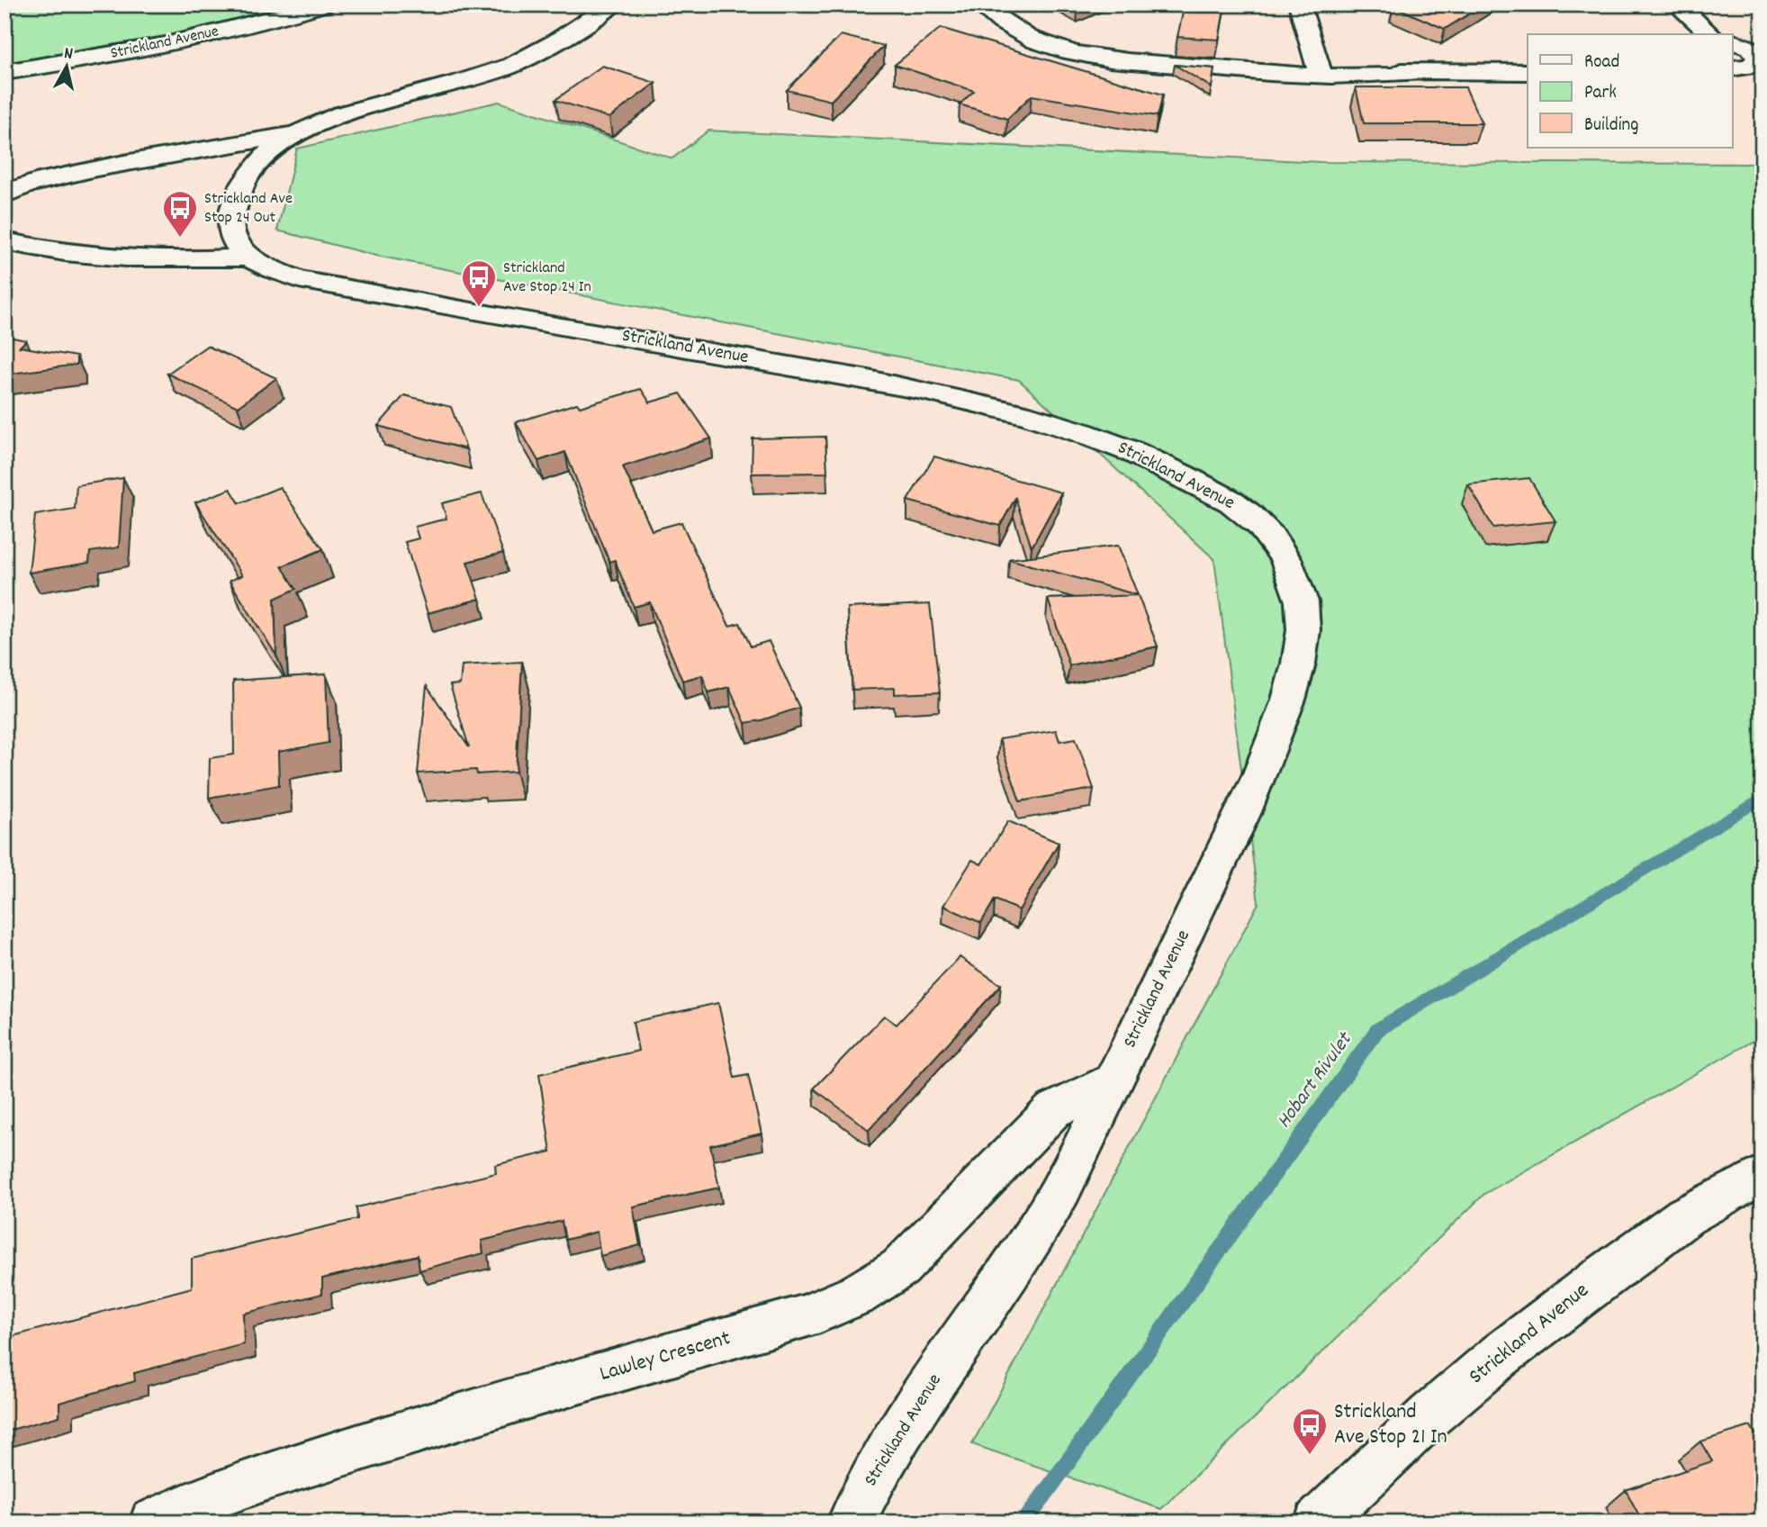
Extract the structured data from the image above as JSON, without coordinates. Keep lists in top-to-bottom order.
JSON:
{
  "streets": {
    "street": ["Strickland Avenue", "Lawley Crescent"]
  },
  "crossings": [
    ["Strickland Avenue", "Lawley Crescent"]
  ],
  "water": ["Hobart Rivulet"],
  "places": {
    "bus stop": ["Strickland Ave Stop 24 Out", "Strickland Ave Stop 24 In", "Strickland Ave Stop 21 In"]
  },
  "legend": ["Road", "Park", "Building"],
  "north": "top"
}
